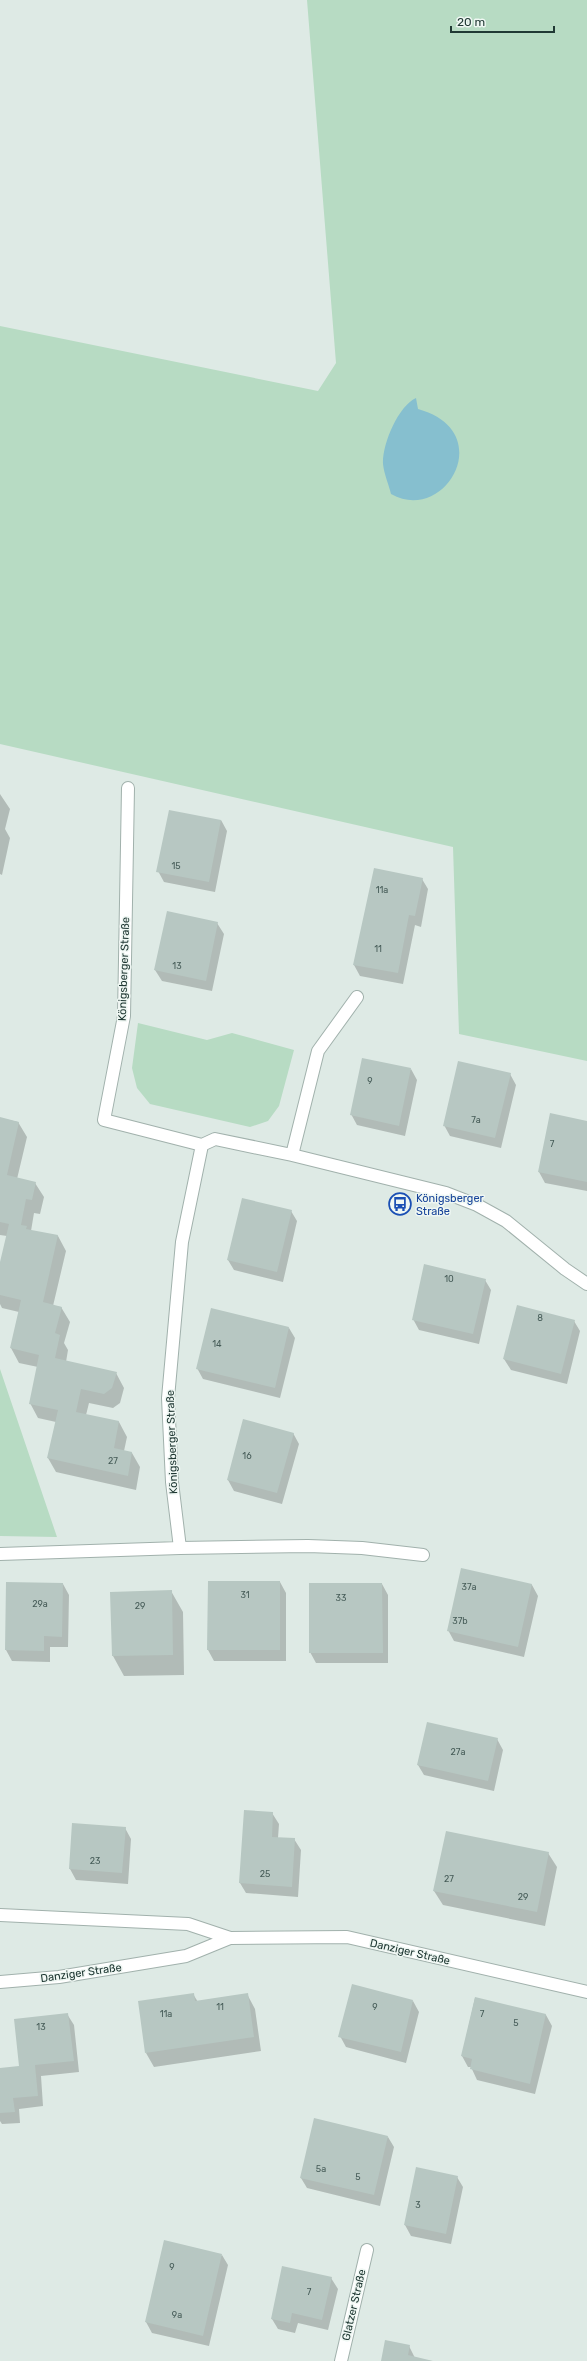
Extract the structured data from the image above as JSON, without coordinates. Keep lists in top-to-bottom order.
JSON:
{
  "streets": {
    "street": ["Königsberger Straße", "Danziger Straße", "Glatzer Straße"]
  },
  "places": {
    "bus stop": ["Königsberger Straße"]
  },
  "house_numbers": [
    "15",
    "11a",
    "11",
    "13",
    "9",
    "7a",
    "7",
    "10",
    "8",
    "14",
    "16",
    "27",
    "37a",
    "31",
    "33",
    "29a",
    "29",
    "37b",
    "27a",
    "23",
    "25",
    "27",
    "29",
    "11",
    "9",
    "11a",
    "7",
    "5",
    "13",
    "5a",
    "5",
    "3",
    "9",
    "7",
    "9a"
  ],
  "scale_bar": "20 m"
}
